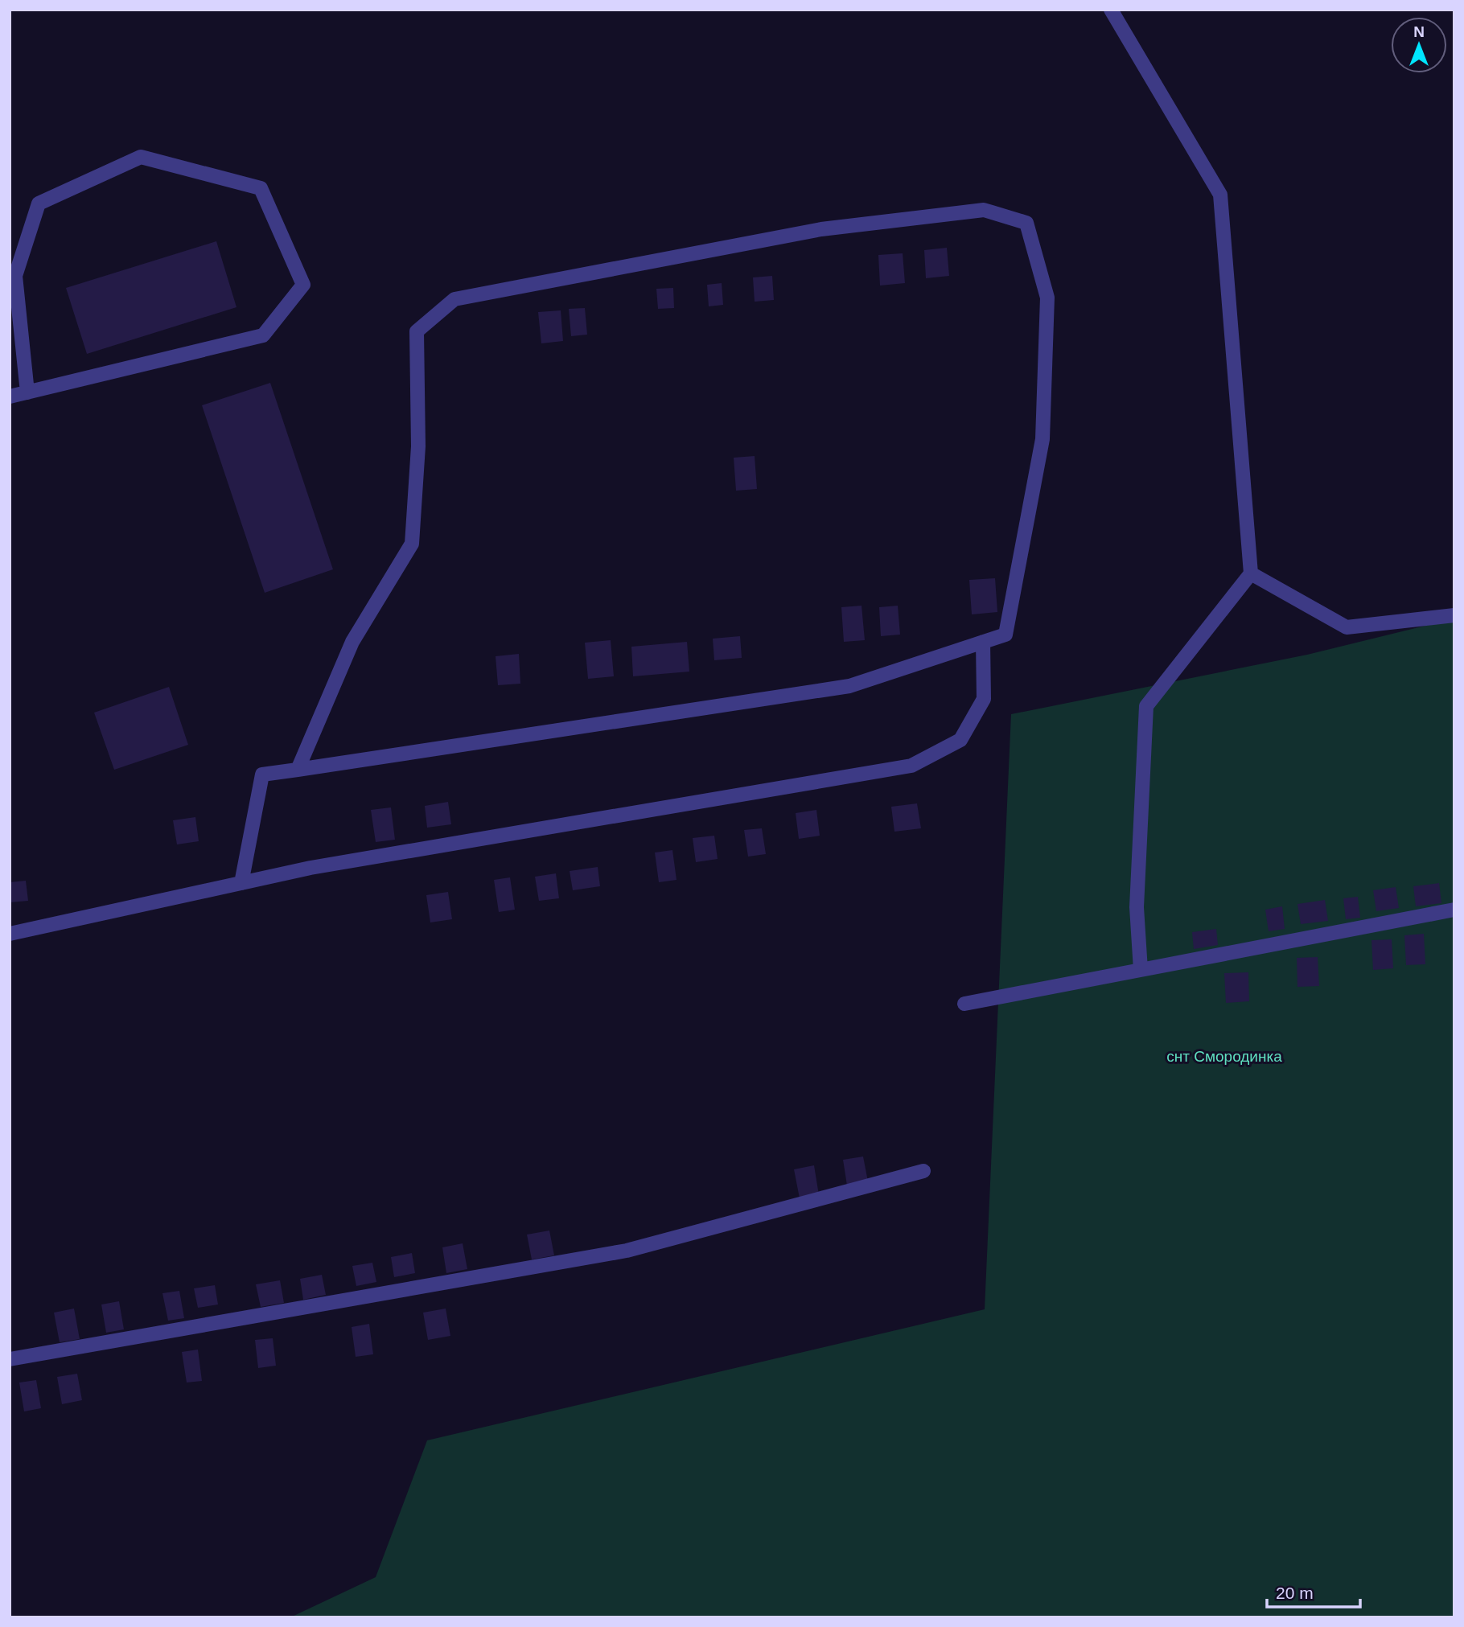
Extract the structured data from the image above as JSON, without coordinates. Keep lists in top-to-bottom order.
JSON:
{
  "parks": ["снт Смородинка"],
  "scale_bar": "20 m",
  "north": "top"
}
